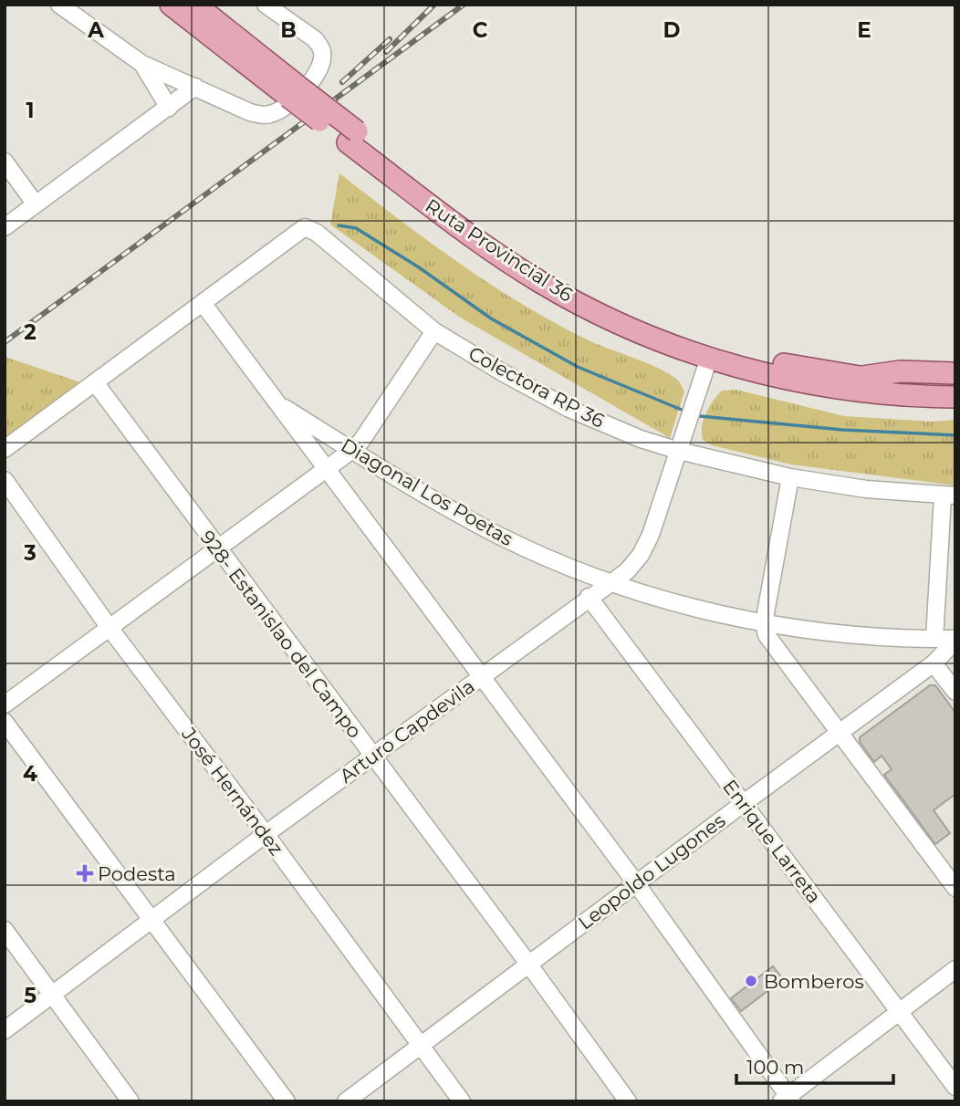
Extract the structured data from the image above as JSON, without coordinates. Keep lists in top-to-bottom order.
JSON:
{
  "streets": {
    "main road": ["Ruta Provincial 36"],
    "street": [
      "Colectora RP 36",
      "Diagonal Los Poetas",
      "928- Estanislao del Campo",
      "Arturo Capdevila",
      "José Hernández",
      "Enrique Larreta",
      "Leopoldo Lugones"
    ]
  },
  "crossings": [
    ["Ruta Provincial 36", "Arturo Capdevila"],
    ["Colectora RP 36", "Arturo Capdevila"],
    ["Diagonal Los Poetas", "Arturo Capdevila"],
    ["Diagonal Los Poetas", "Leopoldo Lugones"],
    ["928- Estanislao del Campo", "Arturo Capdevila"],
    ["928- Estanislao del Campo", "Leopoldo Lugones"],
    ["Arturo Capdevila", "José Hernández"],
    ["Arturo Capdevila", "Enrique Larreta"],
    ["José Hernández", "Leopoldo Lugones"],
    ["Enrique Larreta", "Leopoldo Lugones"]
  ],
  "places": {
    "health": ["Podesta"],
    "other": ["Bomberos"]
  },
  "scale_bar": "100 m",
  "grid": {
    "columns": [
      "A",
      "B",
      "C",
      "D",
      "E"
    ],
    "rows": [
      "1",
      "2",
      "3",
      "4",
      "5"
    ]
  }
}
